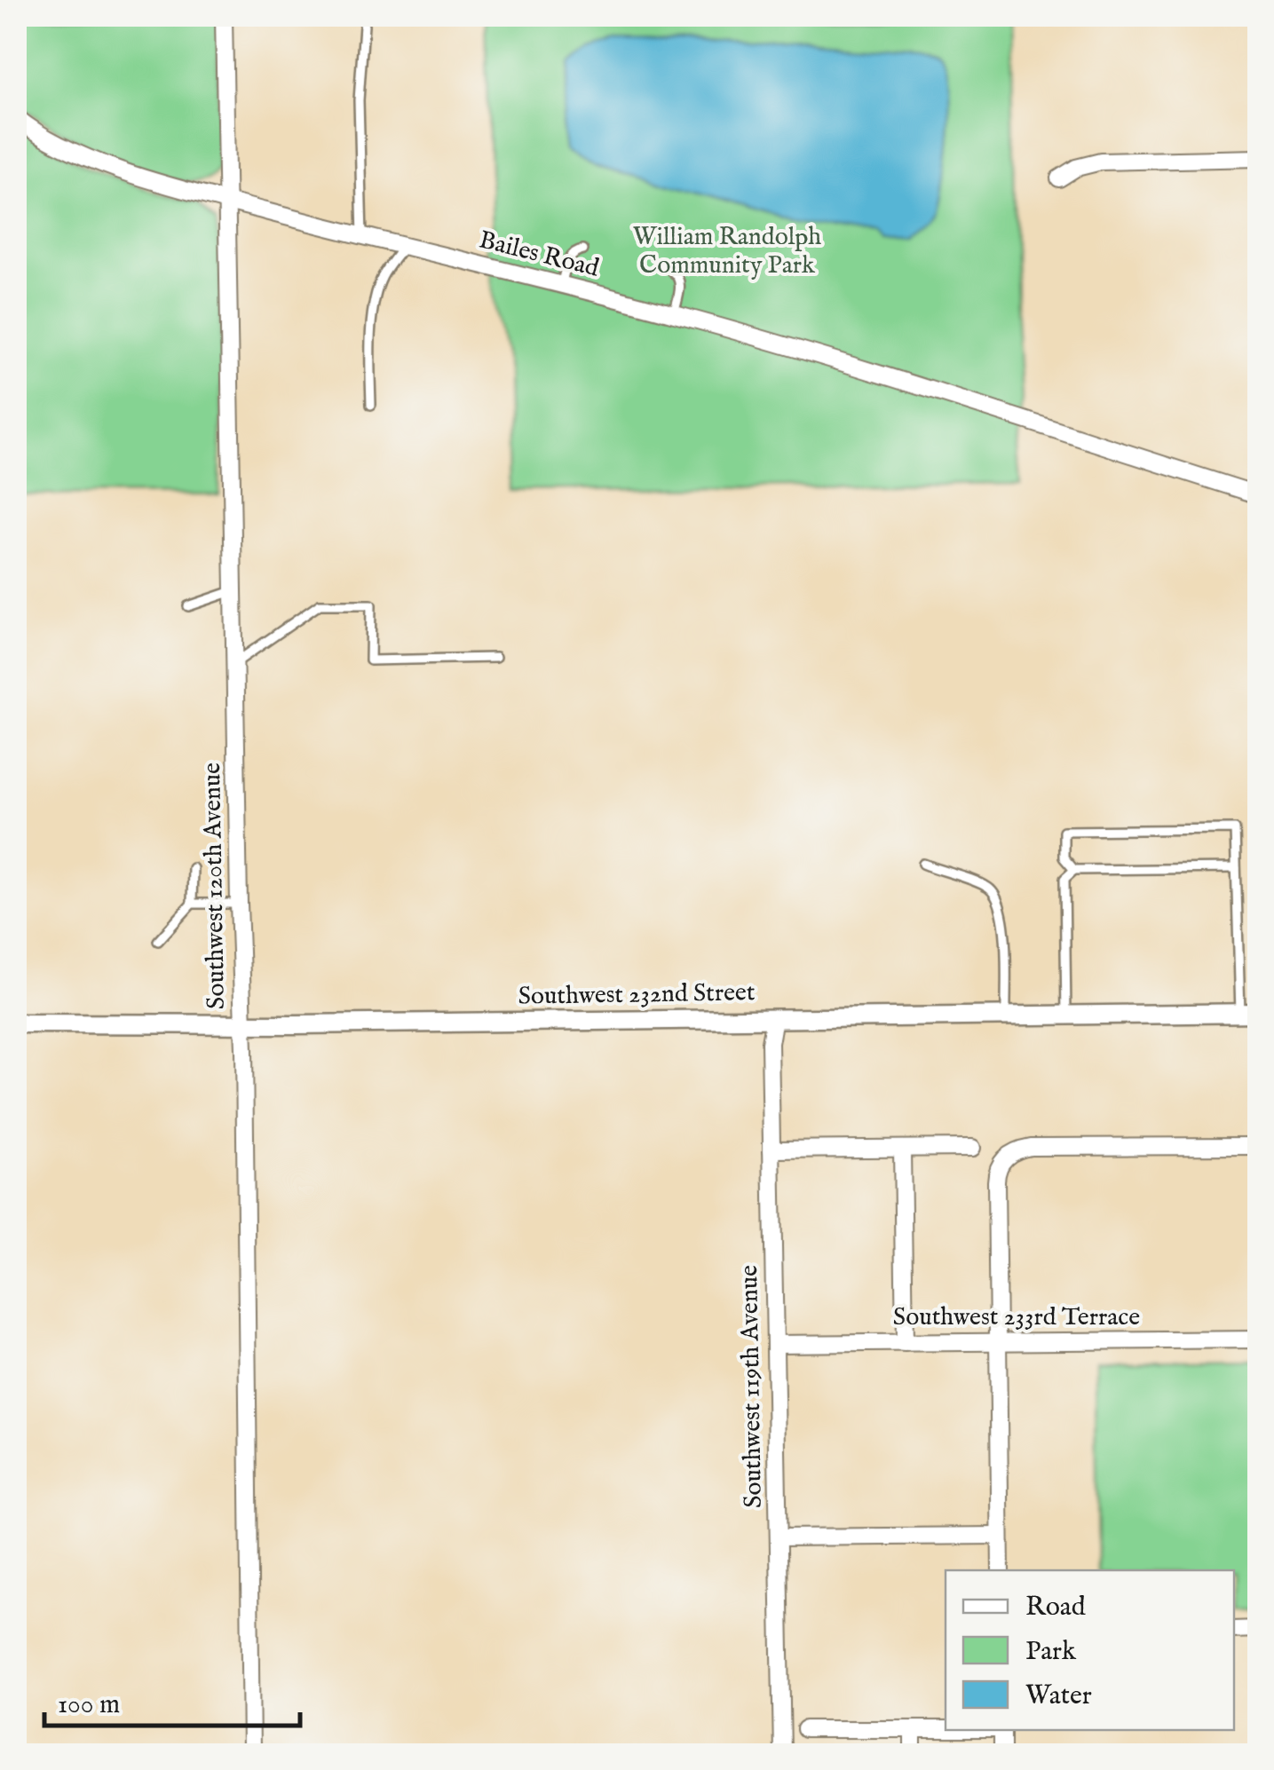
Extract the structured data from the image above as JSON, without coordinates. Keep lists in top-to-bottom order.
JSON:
{
  "streets": {
    "street": [
      "Bailes Road",
      "Southwest 120th Avenue",
      "Southwest 232nd Street",
      "Southwest 233rd Terrace",
      "Southwest 119th Avenue"
    ]
  },
  "crossings": [
    ["Bailes Road", "Southwest 120th Avenue"],
    ["Southwest 120th Avenue", "Southwest 232nd Street"],
    ["Southwest 232nd Street", "Southwest 119th Avenue"],
    ["Southwest 233rd Terrace", "Southwest 119th Avenue"]
  ],
  "parks": ["William Randolph Community Park"],
  "legend": ["Road", "Park", "Water"],
  "scale_bar": "100 m"
}
